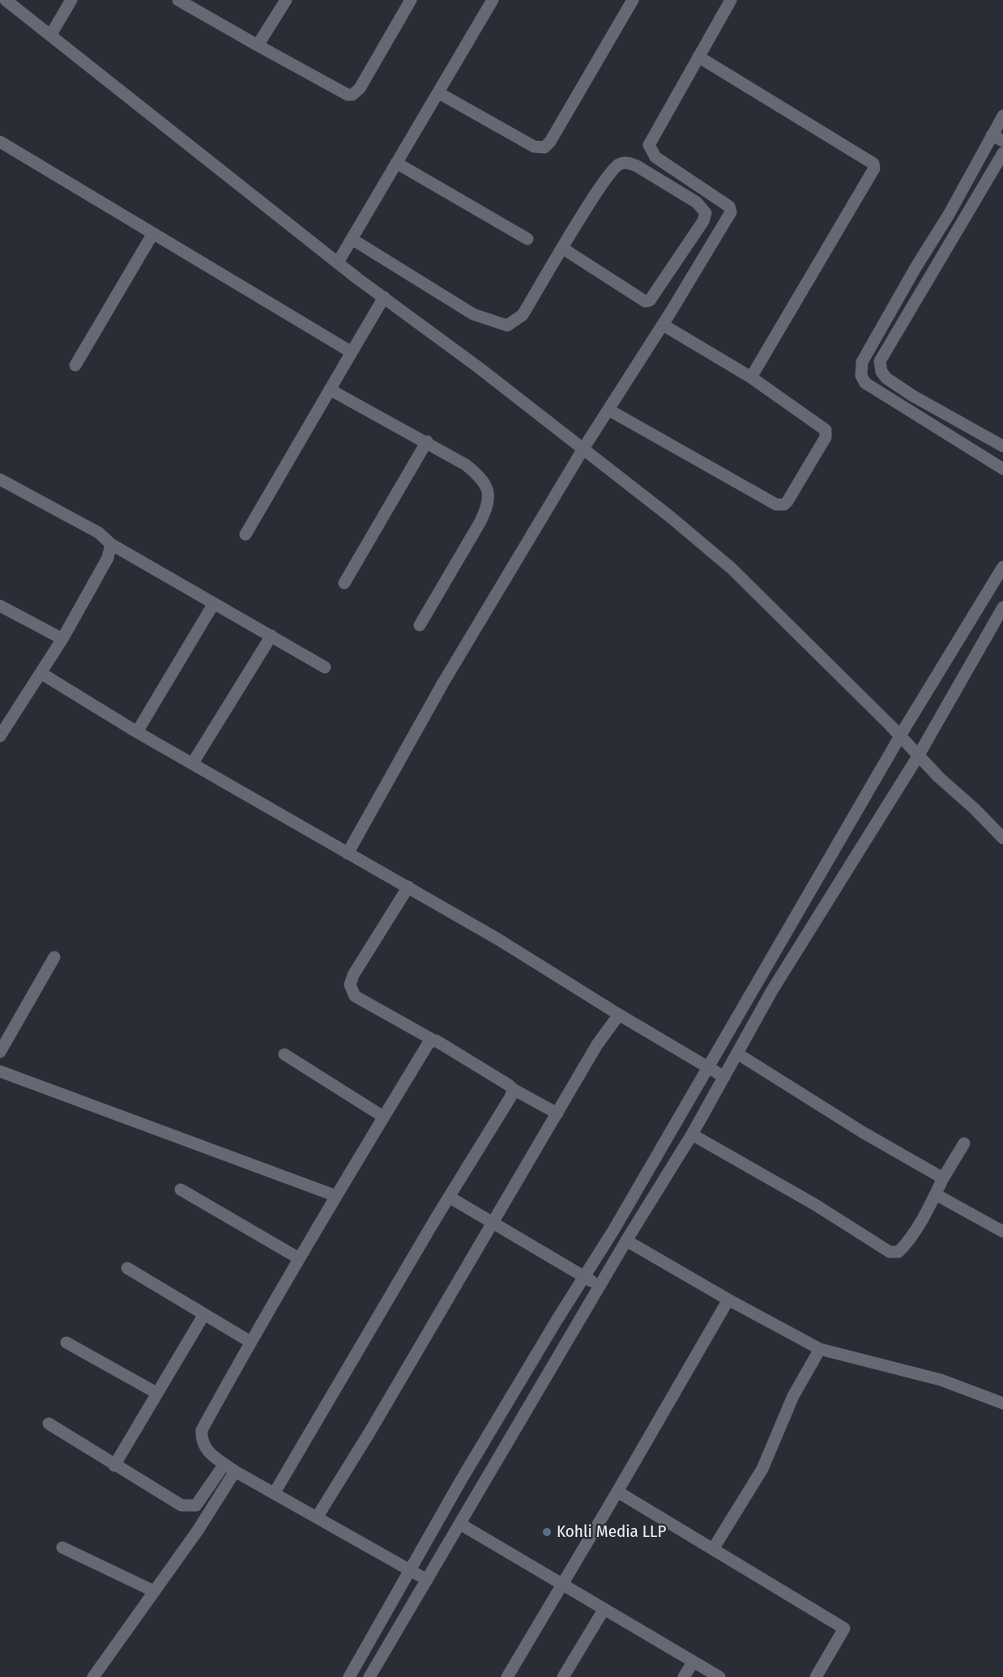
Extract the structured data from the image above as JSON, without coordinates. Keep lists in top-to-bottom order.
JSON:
{
  "places": ["Kohli Media LLP"]
}
